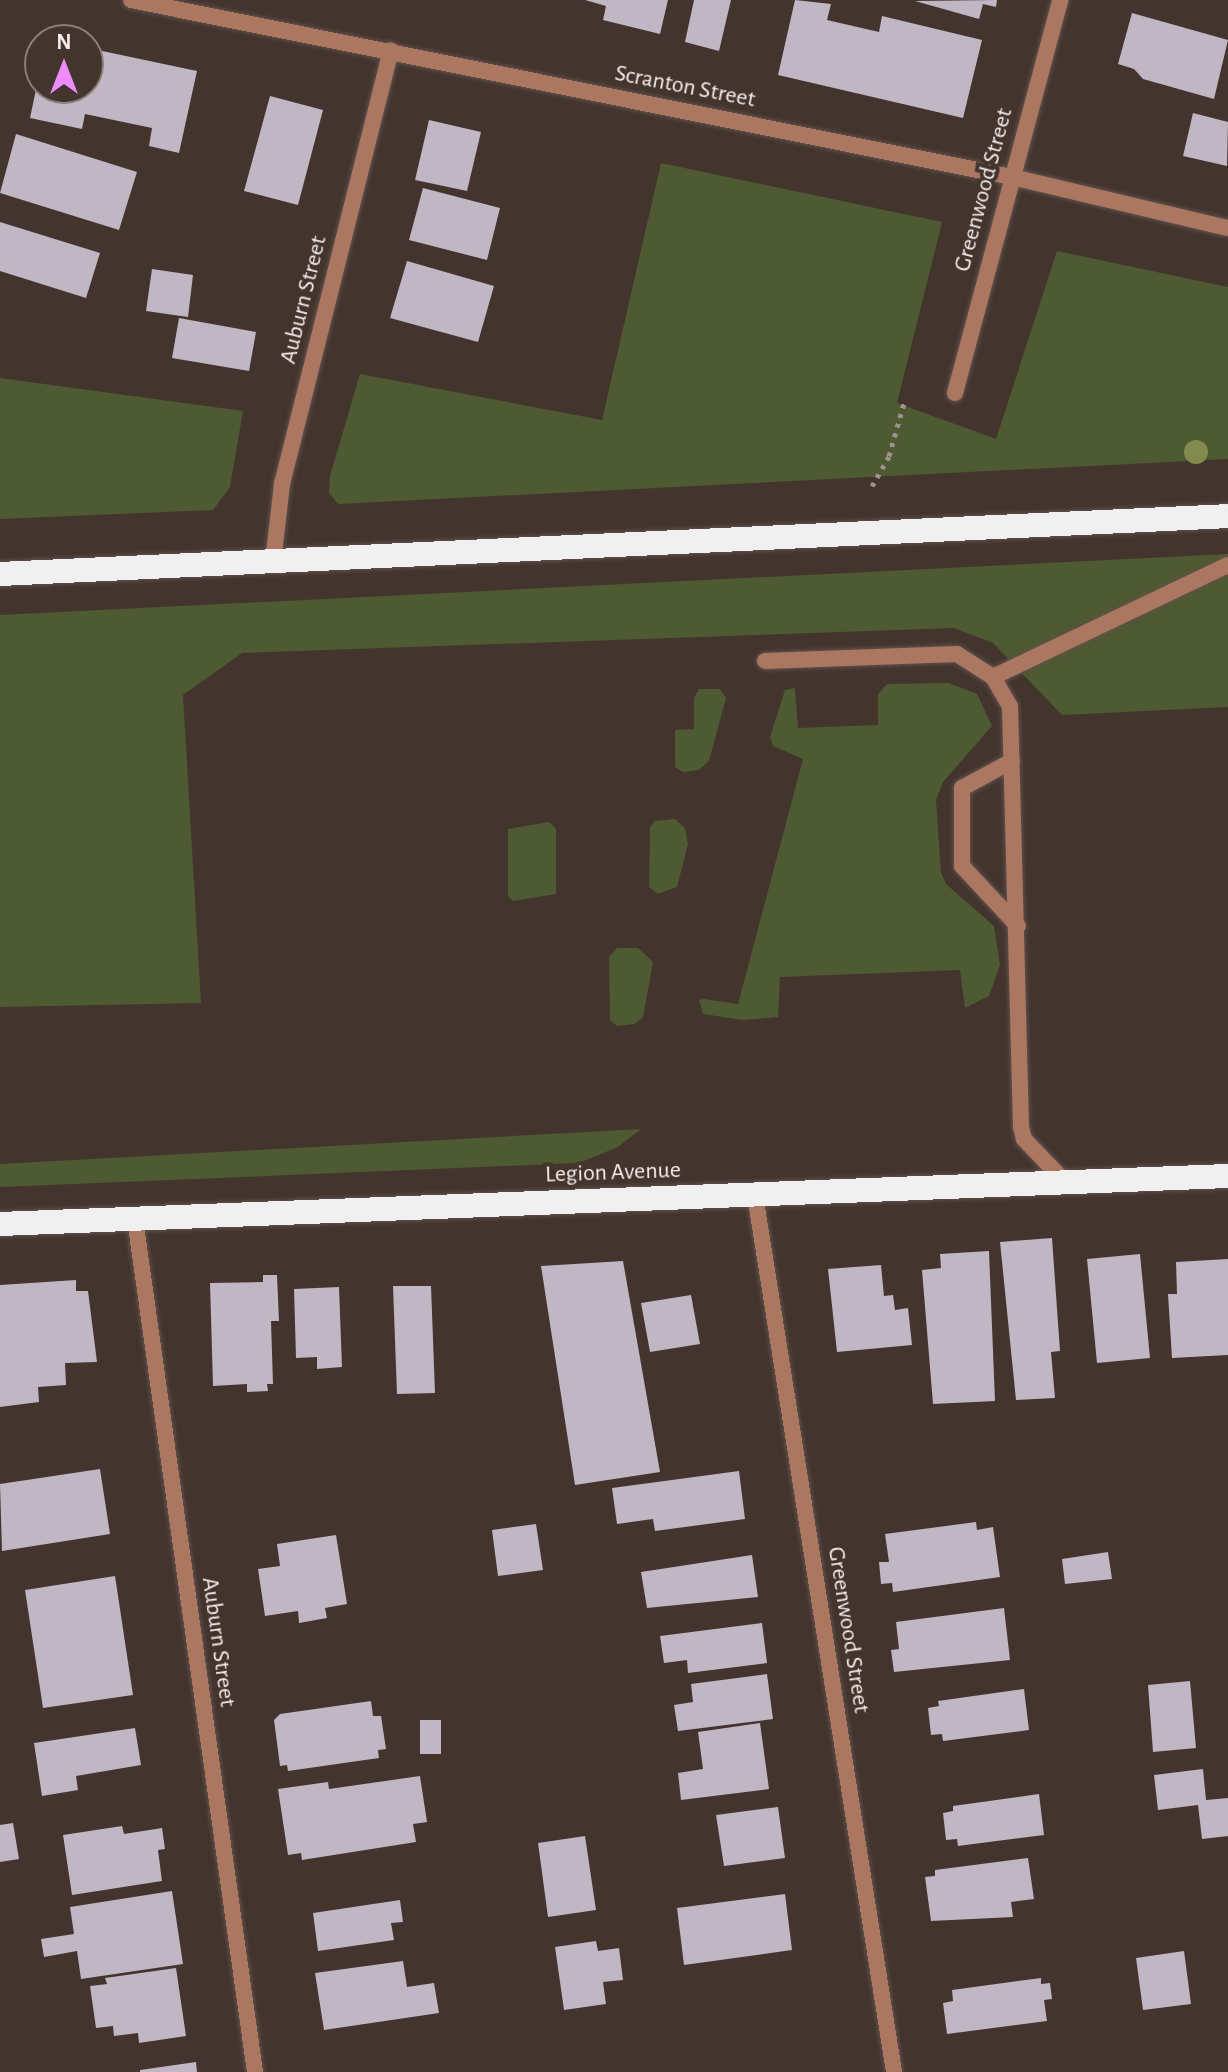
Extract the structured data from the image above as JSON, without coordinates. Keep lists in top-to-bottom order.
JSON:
{
  "streets": {
    "highway": ["Legion Avenue"],
    "street": ["Scranton Street", "Greenwood Street", "Auburn Street"]
  },
  "crossings": [
    ["Scranton Street", "Greenwood Street"],
    ["Scranton Street", "Auburn Street"],
    ["Greenwood Street", "Legion Avenue"],
    ["Auburn Street", "Legion Avenue"]
  ],
  "north": "top"
}
